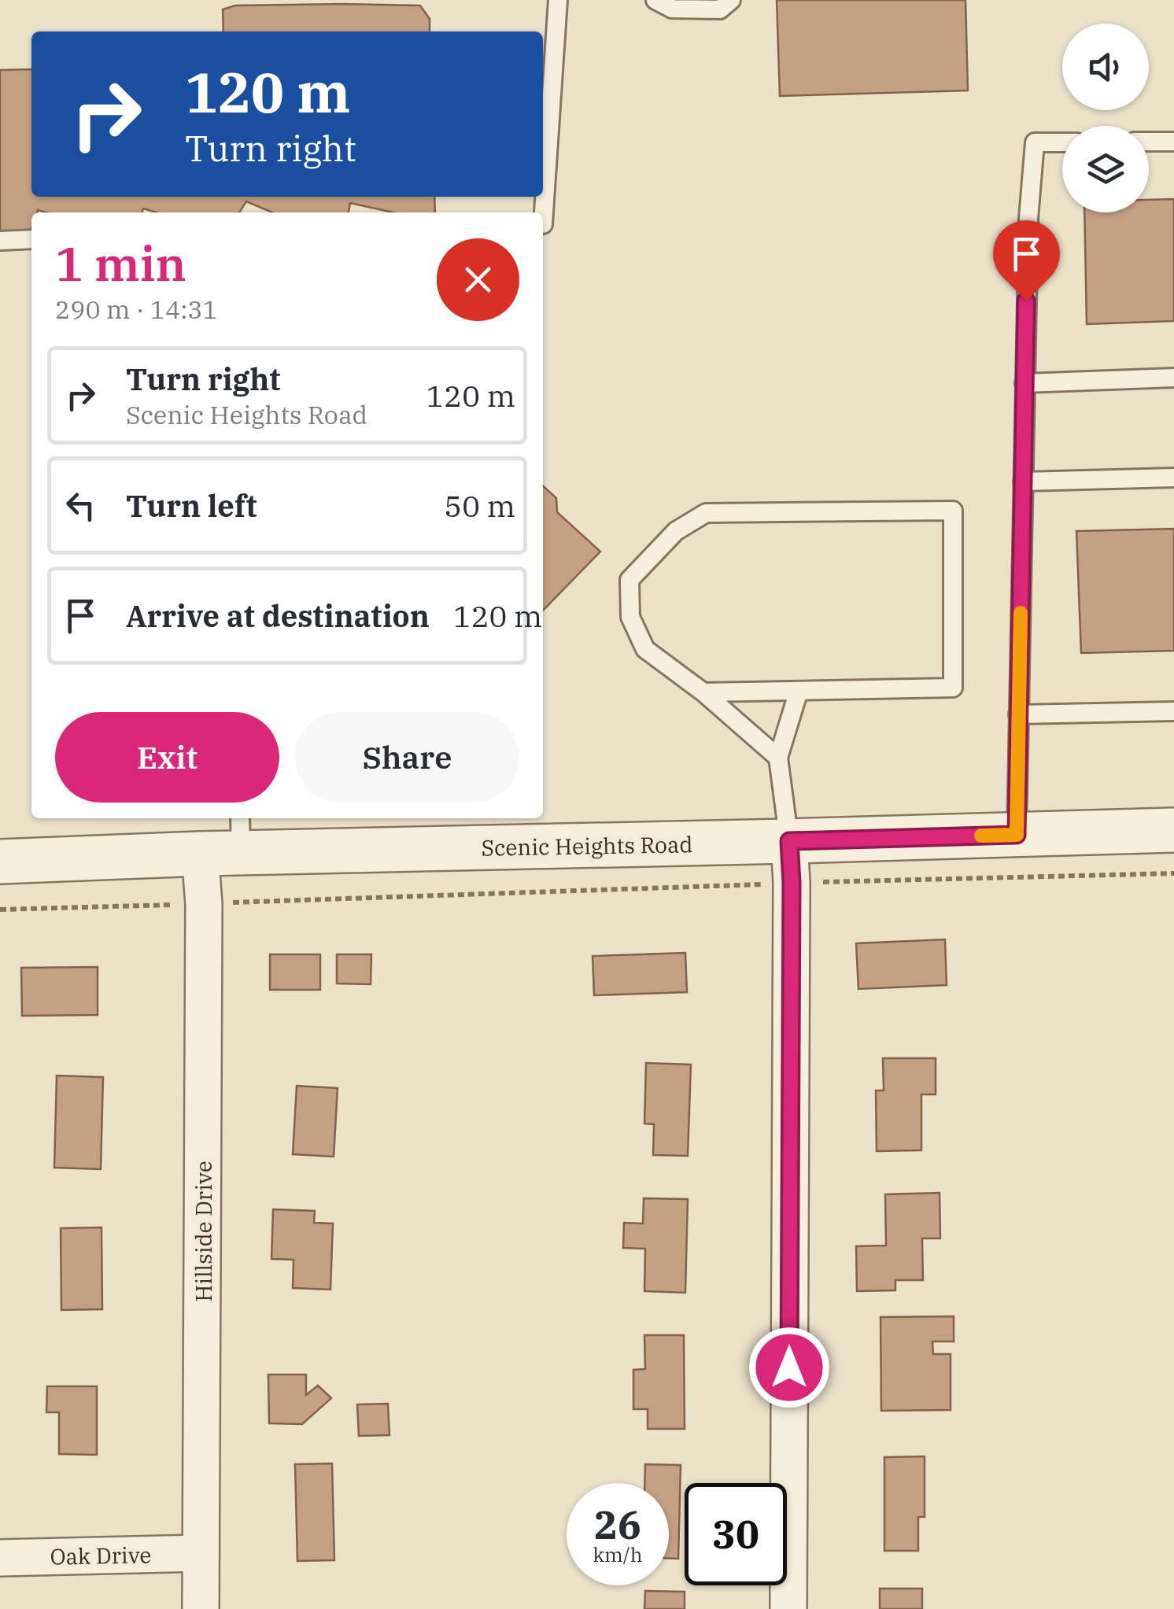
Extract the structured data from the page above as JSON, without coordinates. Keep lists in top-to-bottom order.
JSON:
{
  "streets": {
    "street": ["Scenic Heights Road", "Hillside Drive", "Oak Drive"]
  },
  "crossings": [
    ["Scenic Heights Road", "Hillside Drive"],
    ["Hillside Drive", "Oak Drive"]
  ],
  "page": {
    "turn": ["120 m", "Turn right"],
    "heading": ["1 min", "290 m · 14:31"],
    "list": [
      {
        "name": "Turn right",
        "note": "Scenic Heights Road",
        "value": "120 m"
      },
      {
        "name": "Turn left",
        "value": "50 m"
      },
      {
        "name": "Arrive at destination",
        "value": "120 m"
      }
    ],
    "buttons": ["Exit", "Share"],
    "speed": "26 km/h",
    "limit": "30"
  }
}
